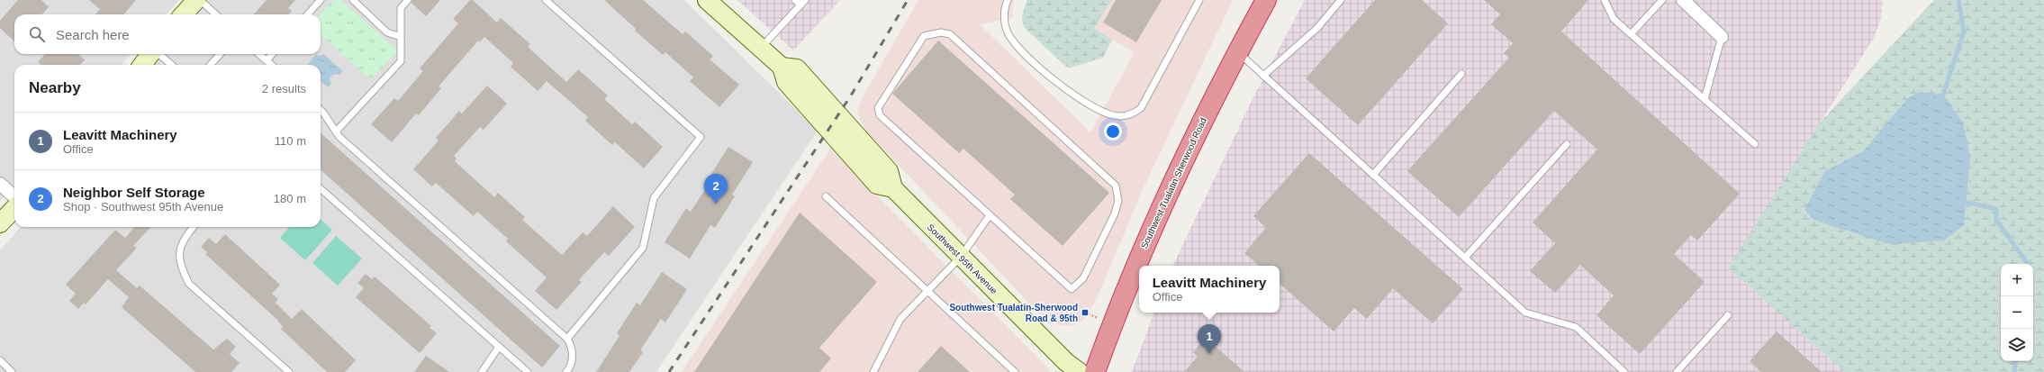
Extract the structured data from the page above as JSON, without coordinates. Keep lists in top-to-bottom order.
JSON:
{
  "streets": {
    "highway": ["Southwest Tualatin Sherwood Road"],
    "street": ["Southwest 95th Avenue"]
  },
  "places": {
    "transit": ["Southwest Tualatin-Sherwood Road & 95th"]
  },
  "page": {
    "search": "Search here",
    "heading": ["Nearby", "2 results"],
    "list": [
      {
        "mark": "1",
        "name": "Leavitt Machinery",
        "note": "Office",
        "value": "110 m"
      },
      {
        "mark": "2",
        "name": "Neighbor Self Storage",
        "note": "Shop · Southwest 95th Avenue",
        "value": "180 m"
      }
    ],
    "pins": ["2", "1"],
    "map_buttons": ["+", "−"],
    "popup": ["Leavitt Machinery", "Office"]
  }
}
